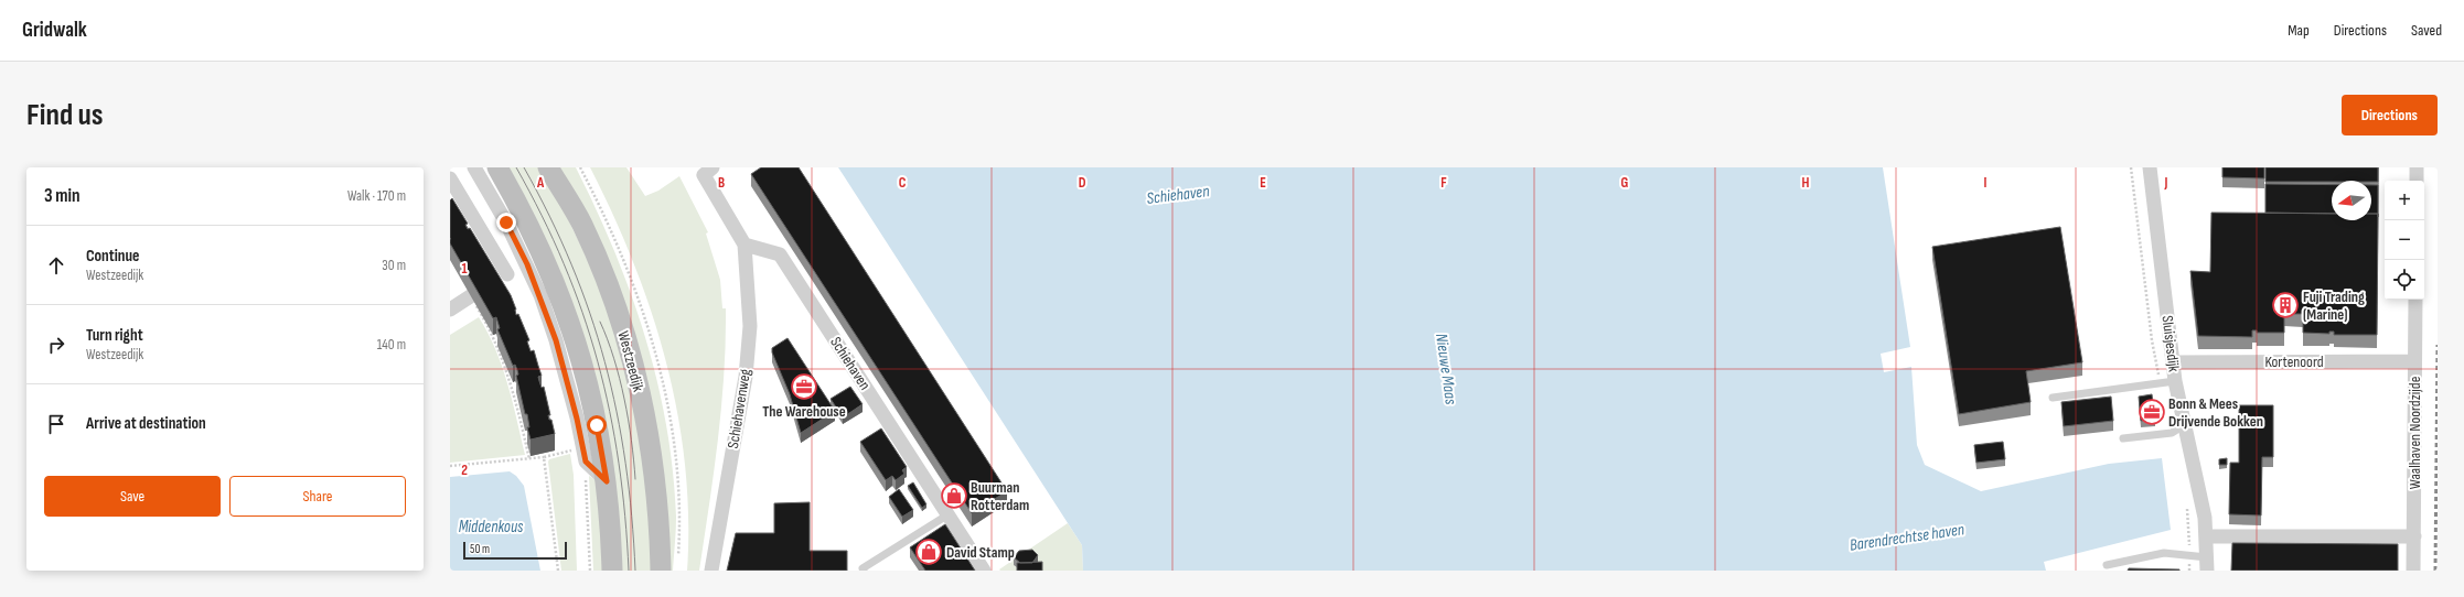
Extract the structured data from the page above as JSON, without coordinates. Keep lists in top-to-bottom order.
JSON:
{
  "streets": {
    "main road": ["Westzeedijk"],
    "street": [
      "Sluisjesdijk",
      "Kortenoord",
      "Schiehaven",
      "Schiehavenweg",
      "Waalhaven Noordzijde"
    ]
  },
  "crossings": [
    ["Sluisjesdijk", "Kortenoord"],
    ["Kortenoord", "Waalhaven Noordzijde"],
    ["Schiehaven", "Schiehavenweg"]
  ],
  "water": [
    "Schiehaven",
    "Nieuwe Maas",
    "Middenkous",
    "Barendrechtse haven"
  ],
  "places": {
    "building": ["Fuji Trading (Marine)"],
    "office": ["The Warehouse", "Bonn & Mees Drijvende Bokken"],
    "shop": ["Buurman Rotterdam", "David Stamp"]
  },
  "scale_bar": "50 m",
  "north": "left",
  "page": {
    "header": "Gridwalk",
    "nav": ["Map", "Directions", "Saved"],
    "buttons": [
      "Directions",
      ["Save", "Share"]
    ],
    "title": "Find us",
    "heading": ["3 min", "Walk · 170 m"],
    "map_buttons": ["+", "−"],
    "list": [
      ["Continue", "Westzeedijk", "30 m"],
      ["Turn right", "Westzeedijk", "140 m"],
      "Arrive at destination"
    ],
    "scale": "50 m"
  },
  "grid": {
    "columns": [
      "A",
      "B",
      "C",
      "D",
      "E",
      "F",
      "G",
      "H",
      "I",
      "J"
    ],
    "rows": ["1", "2"]
  }
}
